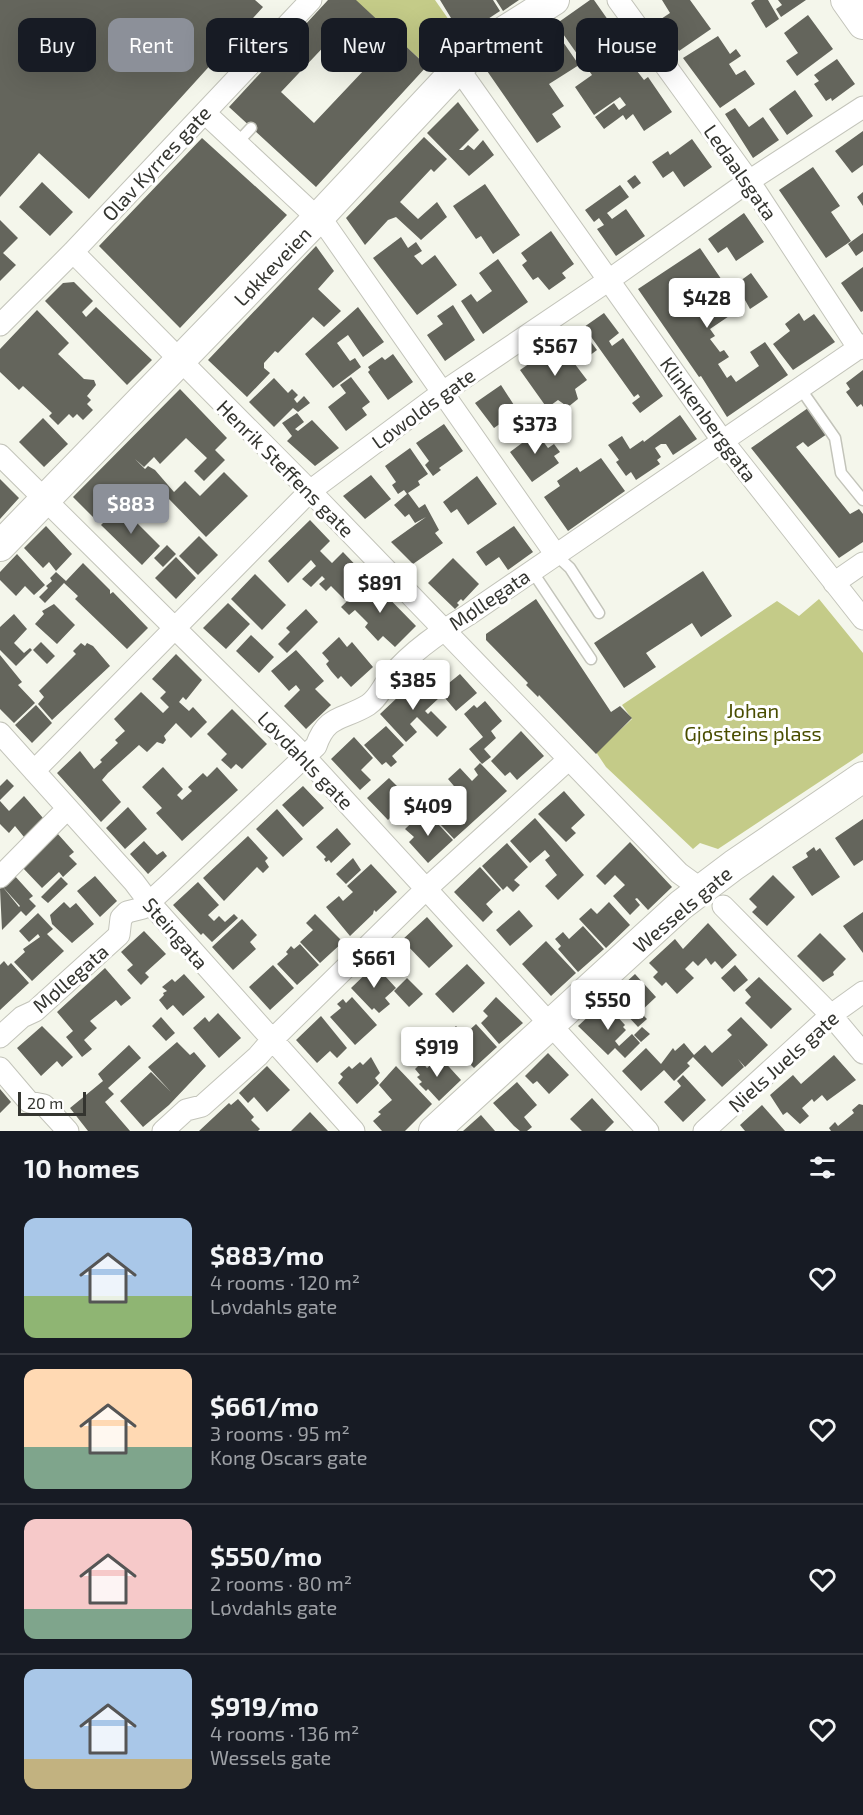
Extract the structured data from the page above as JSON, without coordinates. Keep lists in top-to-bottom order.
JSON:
{
  "streets": {
    "main road": ["Løkkeveien", "Wessels gate"],
    "street": [
      "Olav Kyrres gate",
      "Ledaalsgata",
      "Løwolds gate",
      "Klinkenberggata",
      "Henrik Steffens gate",
      "Møllegata",
      "Løvdahls gate",
      "Steingata",
      "Niels Juels gate"
    ]
  },
  "crossings": [
    ["Olav Kyrres gate", "Henrik Steffens gate"],
    ["Ledaalsgata", "Løwolds gate"],
    ["Ledaalsgata", "Møllegata"],
    ["Løkkeveien", "Henrik Steffens gate"],
    ["Løkkeveien", "Løvdahls gate"],
    ["Løwolds gate", "Klinkenberggata"],
    ["Løwolds gate", "Henrik Steffens gate"],
    ["Løwolds gate", "Løvdahls gate"],
    ["Løwolds gate", "Steingata"],
    ["Klinkenberggata", "Møllegata"],
    ["Henrik Steffens gate", "Møllegata"],
    ["Henrik Steffens gate", "Wessels gate"],
    ["Henrik Steffens gate", "Niels Juels gate"],
    ["Møllegata", "Løvdahls gate"],
    ["Møllegata", "Steingata"],
    ["Løvdahls gate", "Wessels gate"]
  ],
  "parks": ["Johan Gjøsteins plass"],
  "scale_bar": "20 m",
  "page": {
    "chip": [
      "Buy",
      "Rent",
      "Filters",
      "New",
      "Apartment",
      "House"
    ],
    "price": [
      "$428",
      "$567",
      "$373",
      "$883",
      "$891",
      "$385",
      "$409",
      "$661",
      "$550",
      "$919"
    ],
    "scale": "20 m",
    "heading": "10 homes",
    "list": [
      {
        "name": "$883/mo",
        "note": "4 rooms · 120 m² · Løvdahls gate"
      },
      {
        "name": "$661/mo",
        "note": "3 rooms · 95 m² · Kong Oscars gate"
      },
      {
        "name": "$550/mo",
        "note": "2 rooms · 80 m² · Løvdahls gate"
      },
      {
        "name": "$919/mo",
        "note": "4 rooms · 136 m² · Wessels gate"
      }
    ]
  }
}
